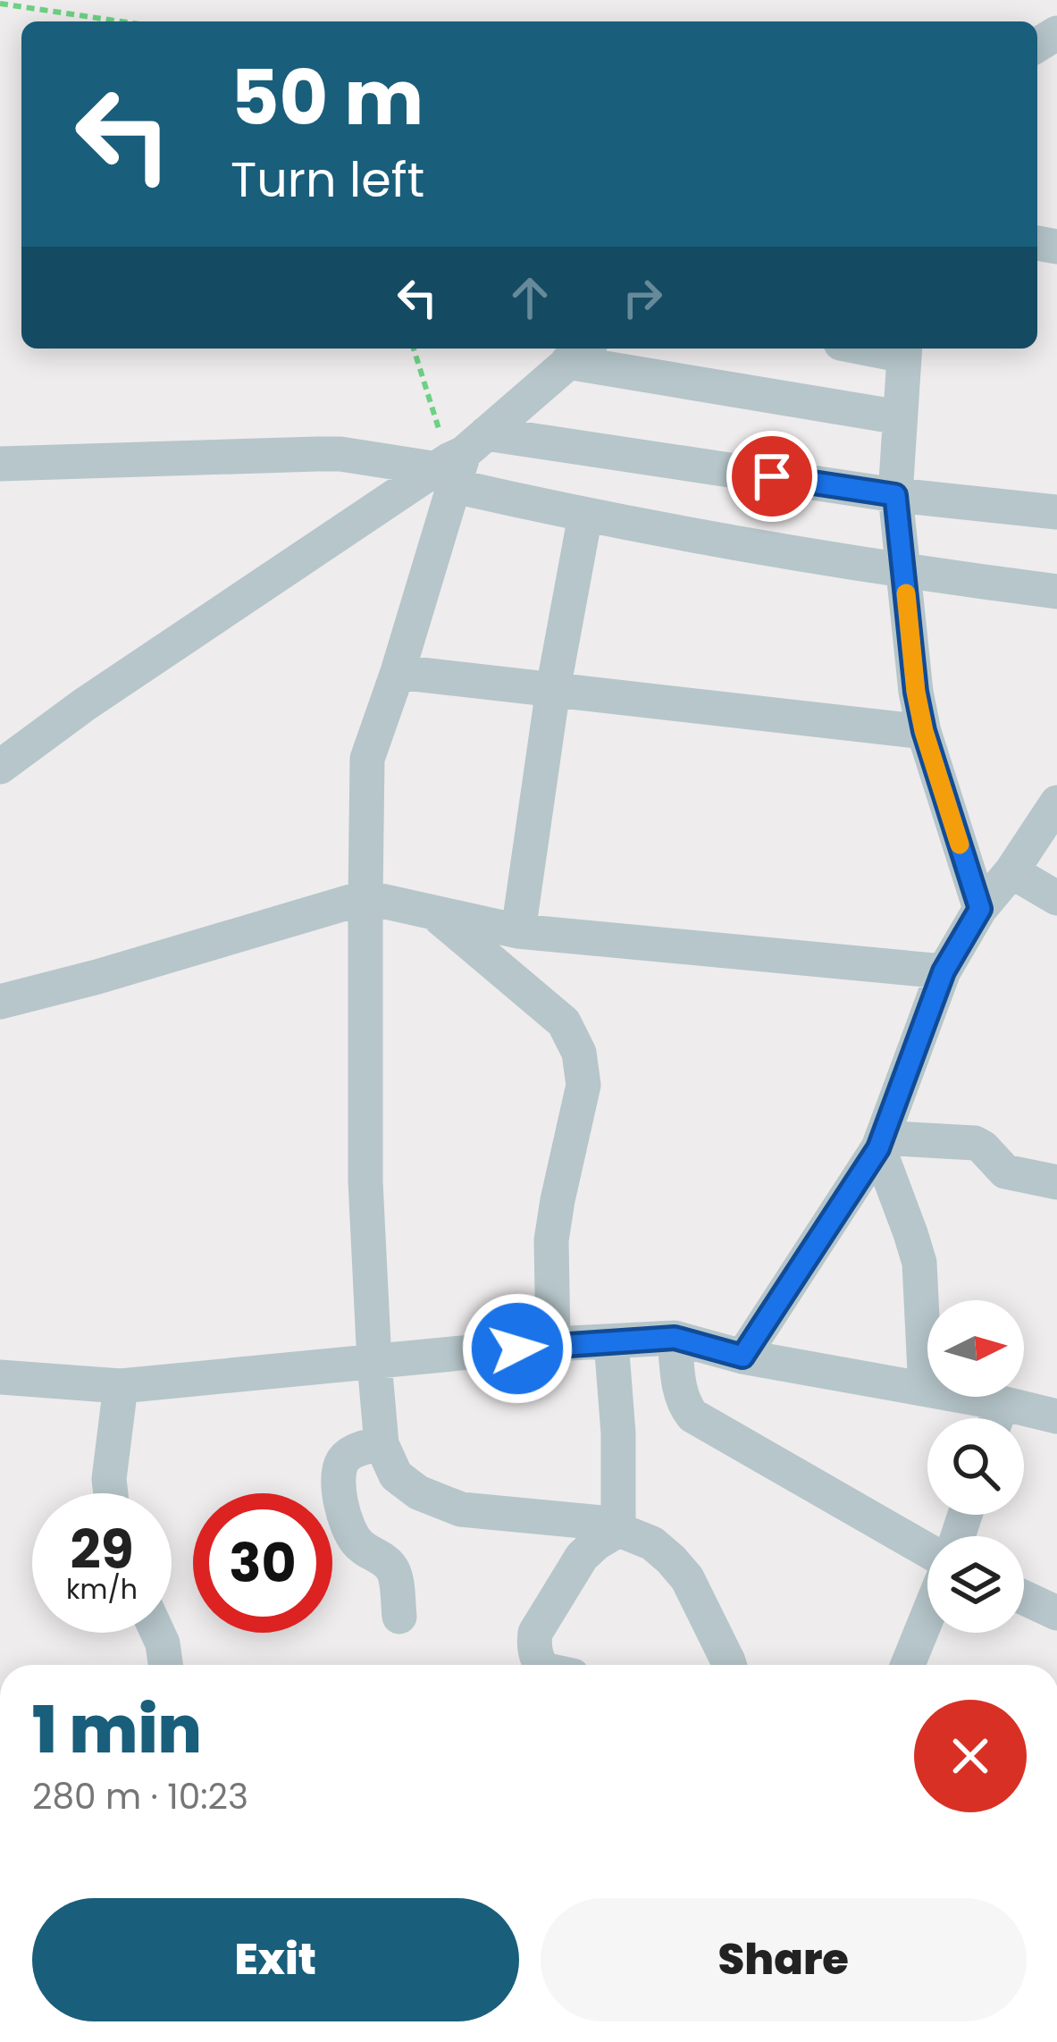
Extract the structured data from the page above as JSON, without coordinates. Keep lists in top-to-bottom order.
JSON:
{
  "north": "right",
  "page": {
    "turn": ["50 m", "Turn left"],
    "speed": "29 km/h",
    "limit": "30",
    "heading": ["1 min", "280 m · 10:23"],
    "buttons": ["Exit", "Share"]
  }
}
